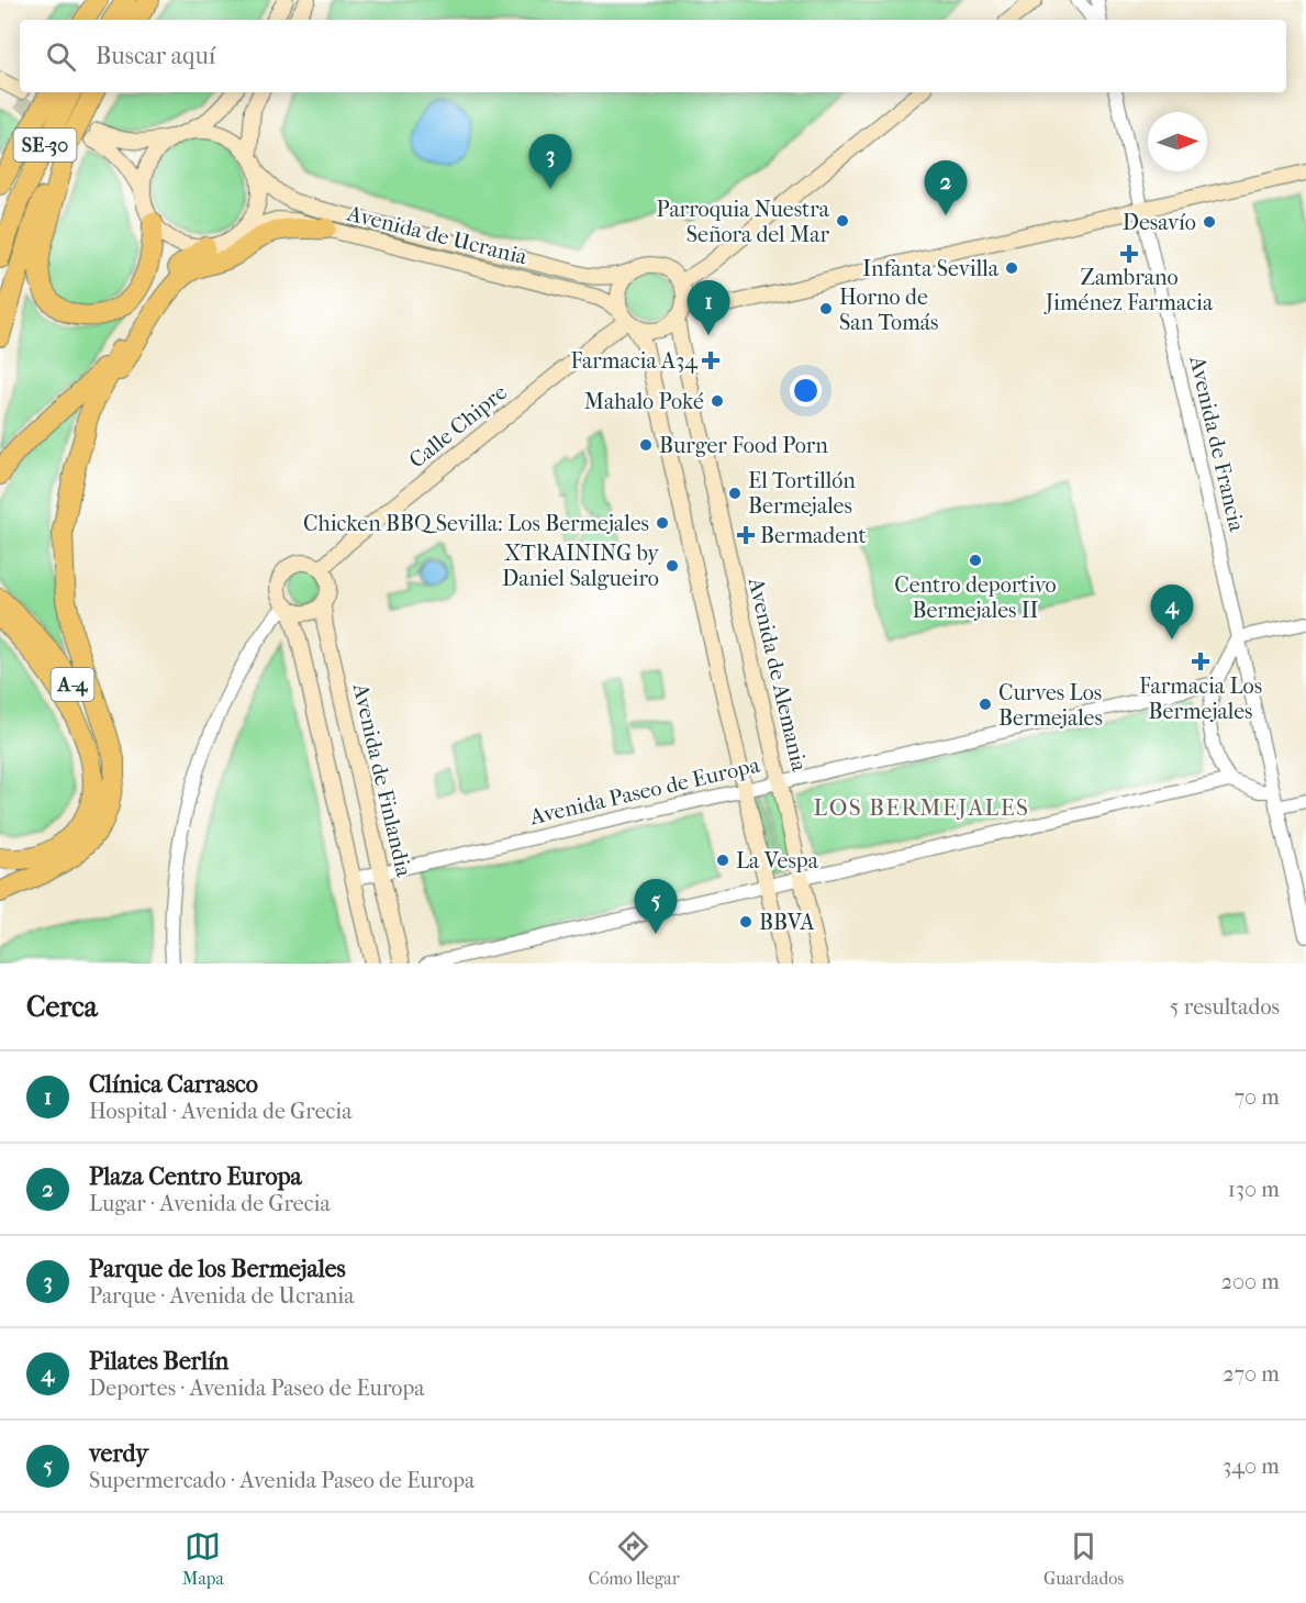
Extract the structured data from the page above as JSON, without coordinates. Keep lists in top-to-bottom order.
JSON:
{
  "streets": {
    "highway": ["SE-30", "A-4"],
    "main road": [
      "Avenida de Ucrania",
      "Calle Chipre",
      "Avenida de Alemania",
      "Avenida de Finlandia"
    ],
    "street": ["Avenida de Francia", "Avenida Paseo de Europa"]
  },
  "crossings": [
    ["Avenida de Ucrania", "Calle Chipre"],
    ["Avenida de Ucrania", "Avenida de Alemania"],
    ["Calle Chipre", "Avenida de Alemania"],
    ["Calle Chipre", "Avenida de Finlandia"],
    ["Avenida de Alemania", "Avenida Paseo de Europa"],
    ["Avenida de Finlandia", "Avenida Paseo de Europa"]
  ],
  "districts": ["LOS BERMEJALES"],
  "places": {
    "other": [
      "Parroquia Nuestra Señora del Mar",
      "Desavío",
      "Infanta Sevilla",
      "Horno de San Tomás",
      "Mahalo Poké",
      "Burger Food Porn",
      "El Tortillón Bermejales",
      "Chicken BBQ Sevilla: Los Bermejales",
      "Centro deportivo Bermejales II",
      "XTRAINING by Daniel Salgueiro",
      "Curves Los Bermejales",
      "La Vespa",
      "BBVA"
    ],
    "health": [
      "Zambrano Jiménez Farmacia",
      "Farmacia A34",
      "Bermadent",
      "Farmacia Los Bermejales"
    ]
  },
  "north": "right",
  "page": {
    "search": "Buscar aquí",
    "pins": [
      "3",
      "2",
      "1",
      "4",
      "5"
    ],
    "heading": ["Cerca", "5 resultados"],
    "list": [
      {
        "mark": "1",
        "name": "Clínica Carrasco",
        "note": "Hospital · Avenida de Grecia",
        "value": "70 m"
      },
      {
        "mark": "2",
        "name": "Plaza Centro Europa",
        "note": "Lugar · Avenida de Grecia",
        "value": "130 m"
      },
      {
        "mark": "3",
        "name": "Parque de los Bermejales",
        "note": "Parque · Avenida de Ucrania",
        "value": "200 m"
      },
      {
        "mark": "4",
        "name": "Pilates Berlín",
        "note": "Deportes · Avenida Paseo de Europa",
        "value": "270 m"
      },
      {
        "mark": "5",
        "name": "verdy",
        "note": "Supermercado · Avenida Paseo de Europa",
        "value": "340 m"
      }
    ],
    "nav": ["Mapa", "Cómo llegar", "Guardados"]
  }
}
